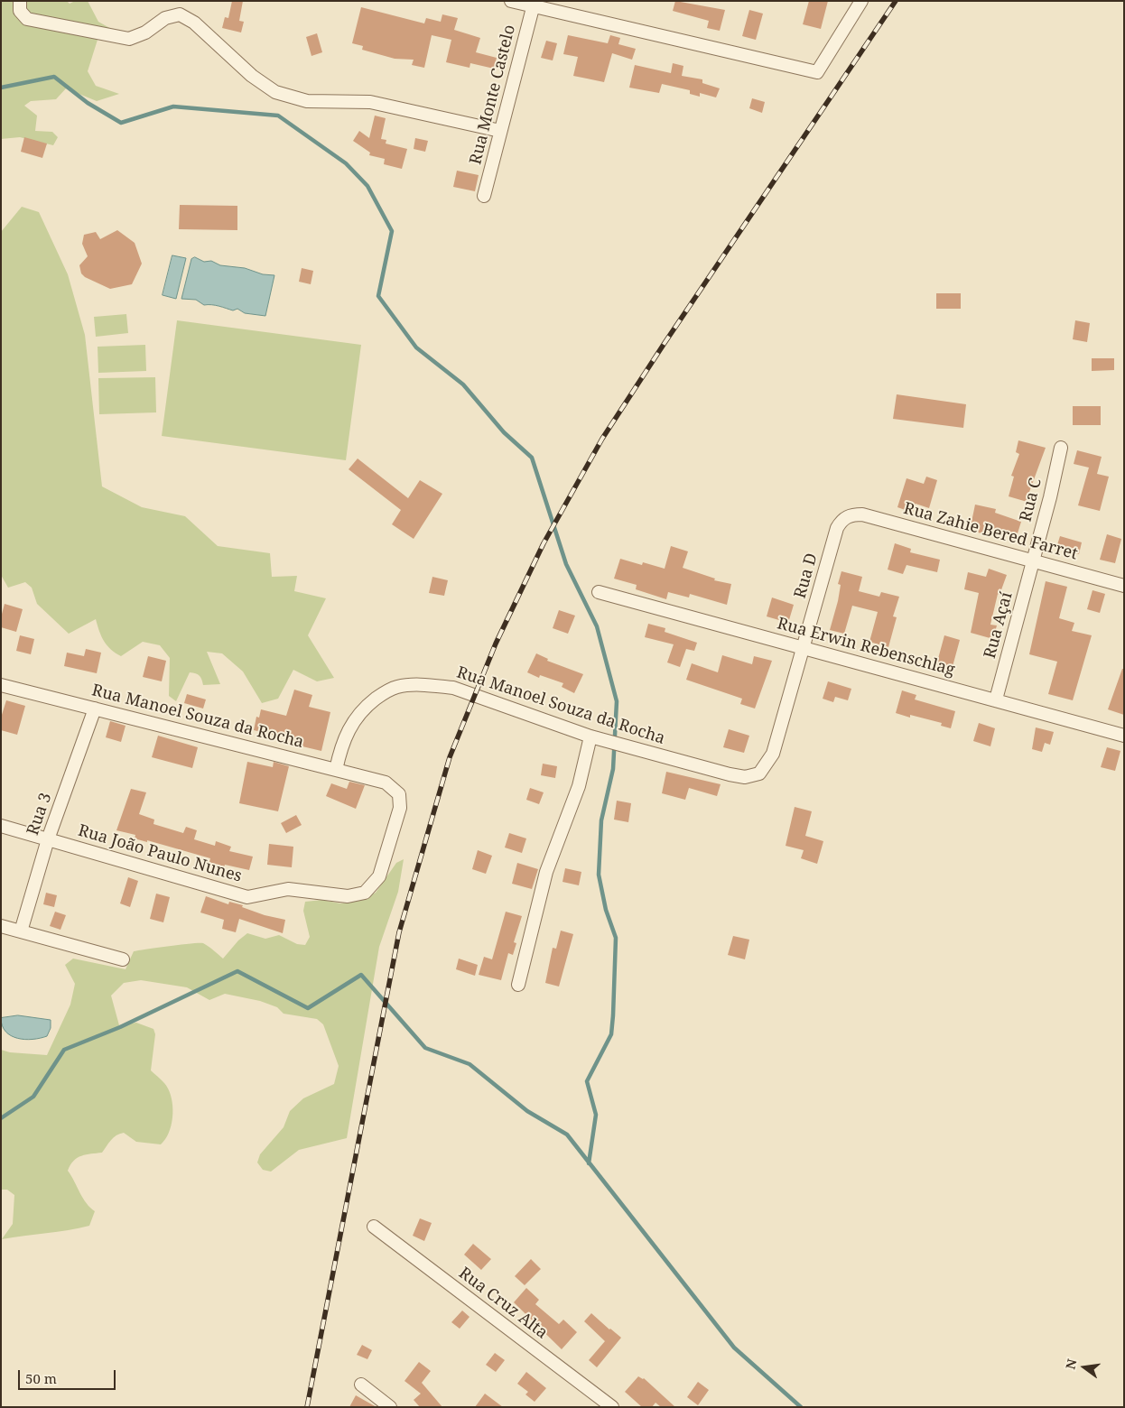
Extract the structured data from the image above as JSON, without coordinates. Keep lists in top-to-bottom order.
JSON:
{
  "streets": {
    "street": [
      "Rua Monte Castelo",
      "Rua C",
      "Rua Zahie Bered Farret",
      "Rua D",
      "Rua Açaí",
      "Rua Erwin Rebenschlag",
      "Rua Manoel Souza da Rocha",
      "Rua 3",
      "Rua João Paulo Nunes",
      "Rua Cruz Alta"
    ]
  },
  "crossings": [
    ["Rua C", "Rua Zahie Bered Farret"],
    ["Rua C", "Rua Açaí"],
    ["Rua Zahie Bered Farret", "Rua D"],
    ["Rua Zahie Bered Farret", "Rua Açaí"],
    ["Rua D", "Rua Erwin Rebenschlag"],
    ["Rua D", "Rua Manoel Souza da Rocha"],
    ["Rua Açaí", "Rua Erwin Rebenschlag"],
    ["Rua Erwin Rebenschlag", "Rua Manoel Souza da Rocha"],
    ["Rua Manoel Souza da Rocha", "Rua 3"],
    ["Rua Manoel Souza da Rocha", "Rua João Paulo Nunes"],
    ["Rua 3", "Rua João Paulo Nunes"]
  ],
  "scale_bar": "50 m",
  "north": "left"
}
